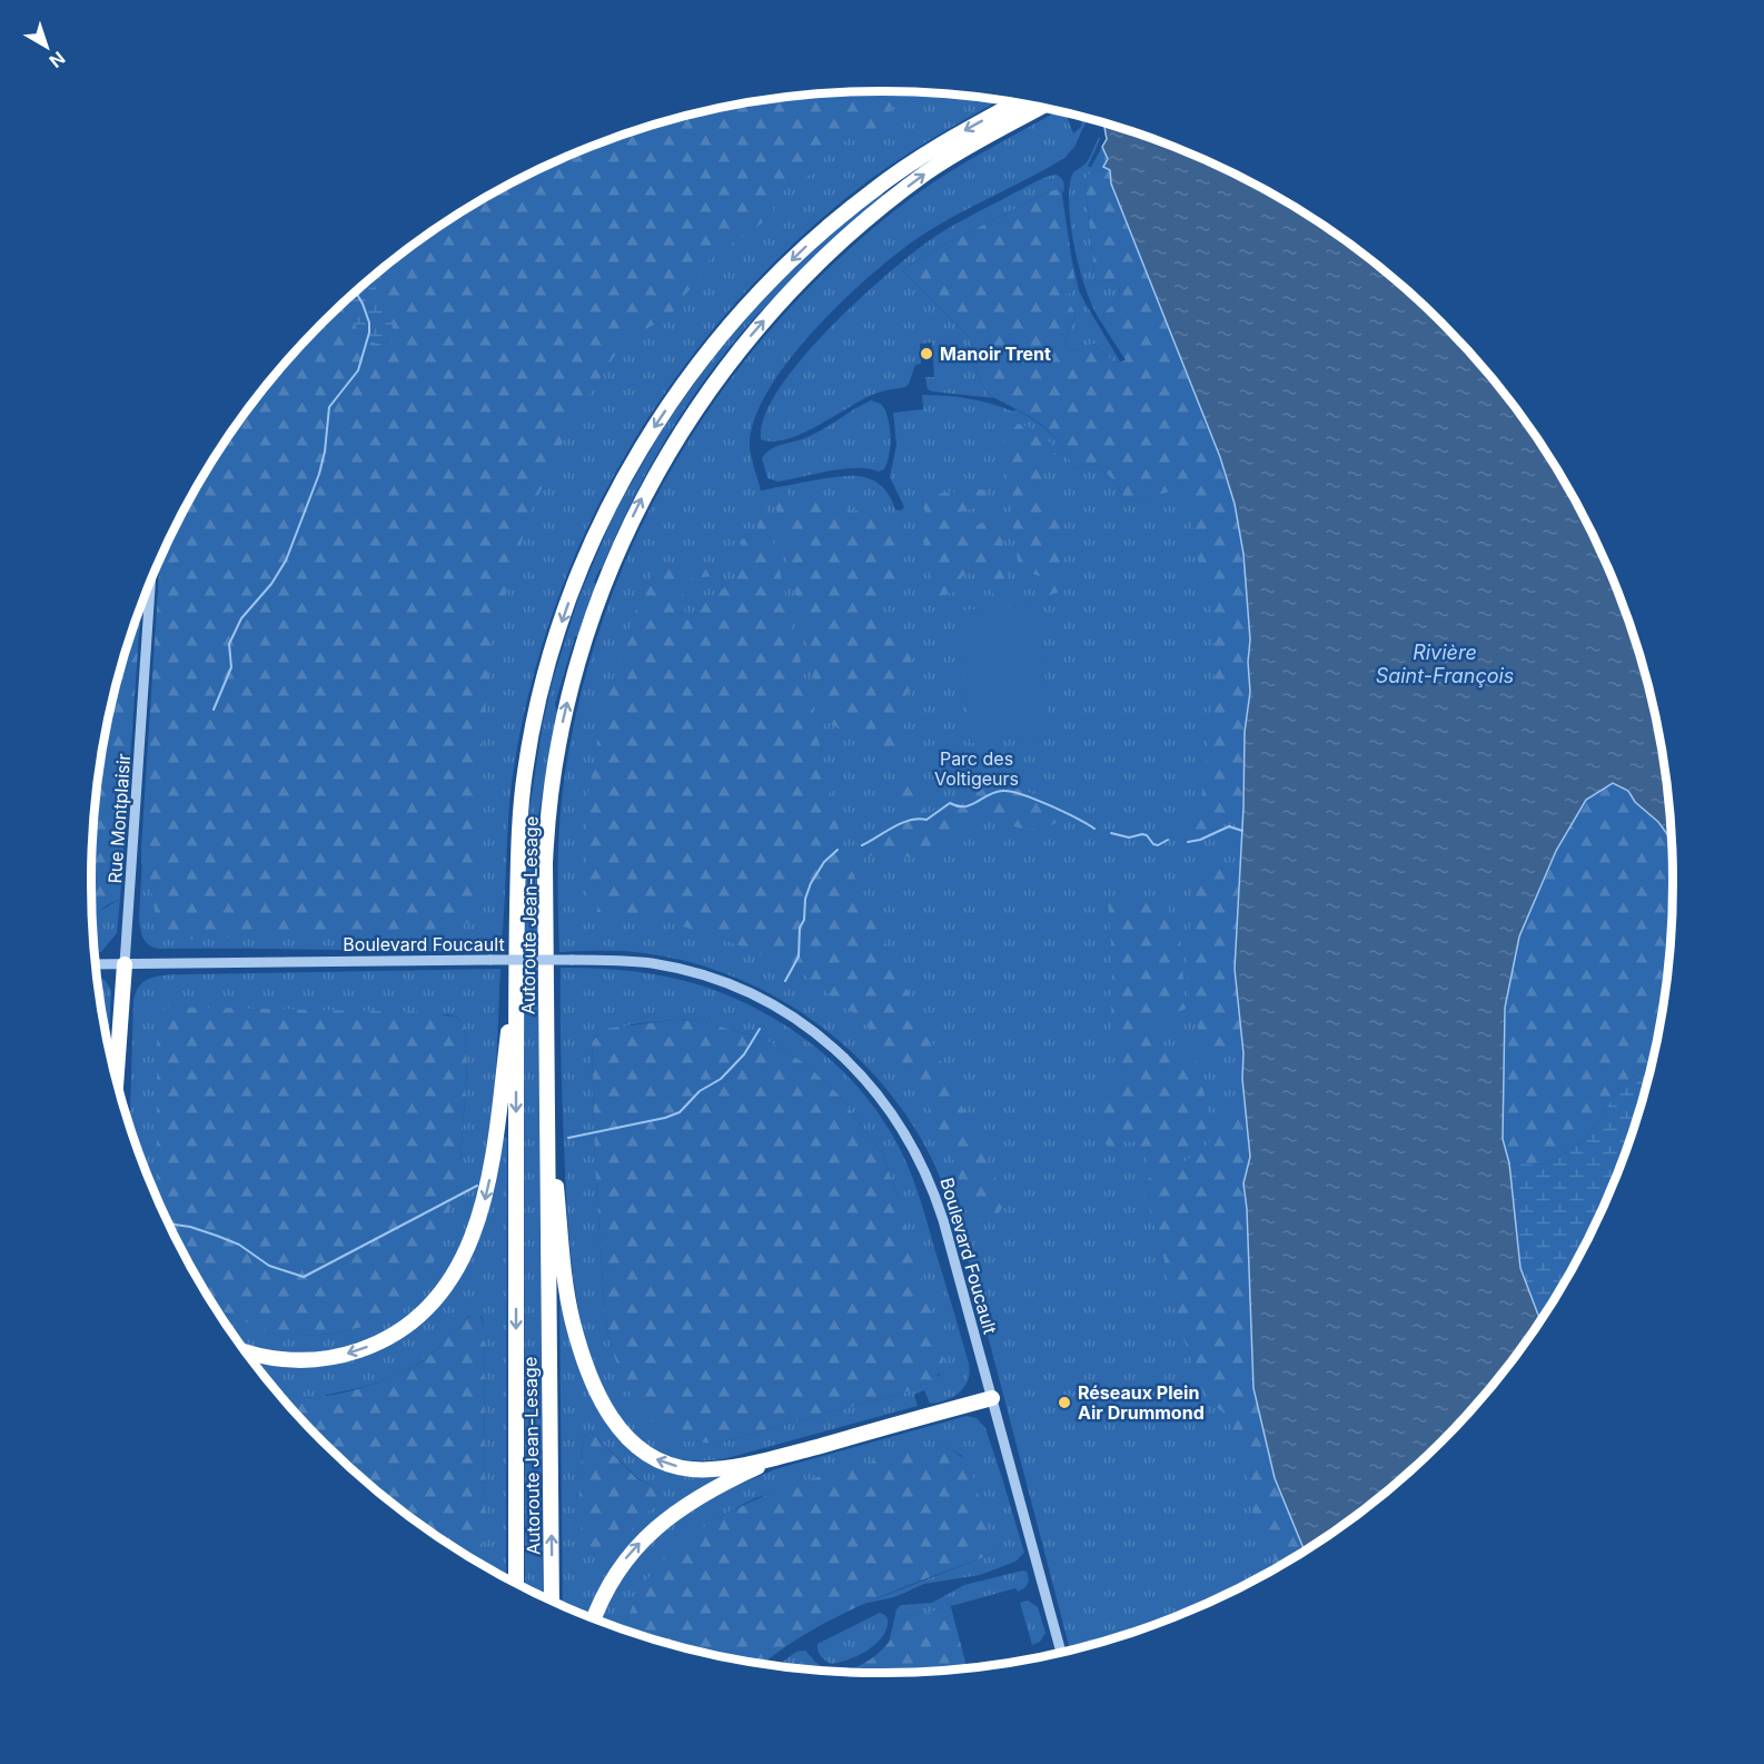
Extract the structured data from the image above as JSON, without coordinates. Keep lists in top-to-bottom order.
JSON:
{
  "streets": {
    "highway": ["Autoroute Jean-Lesage"],
    "street": ["Rue Montplaisir", "Boulevard Foucault"]
  },
  "crossings": [
    ["Rue Montplaisir", "Boulevard Foucault"]
  ],
  "water": ["Rivière Saint-François"],
  "parks": ["Parc des Voltigeurs"],
  "places": ["Manoir Trent", "Réseaux Plein Air Drummond"],
  "north": "bottom right"
}
